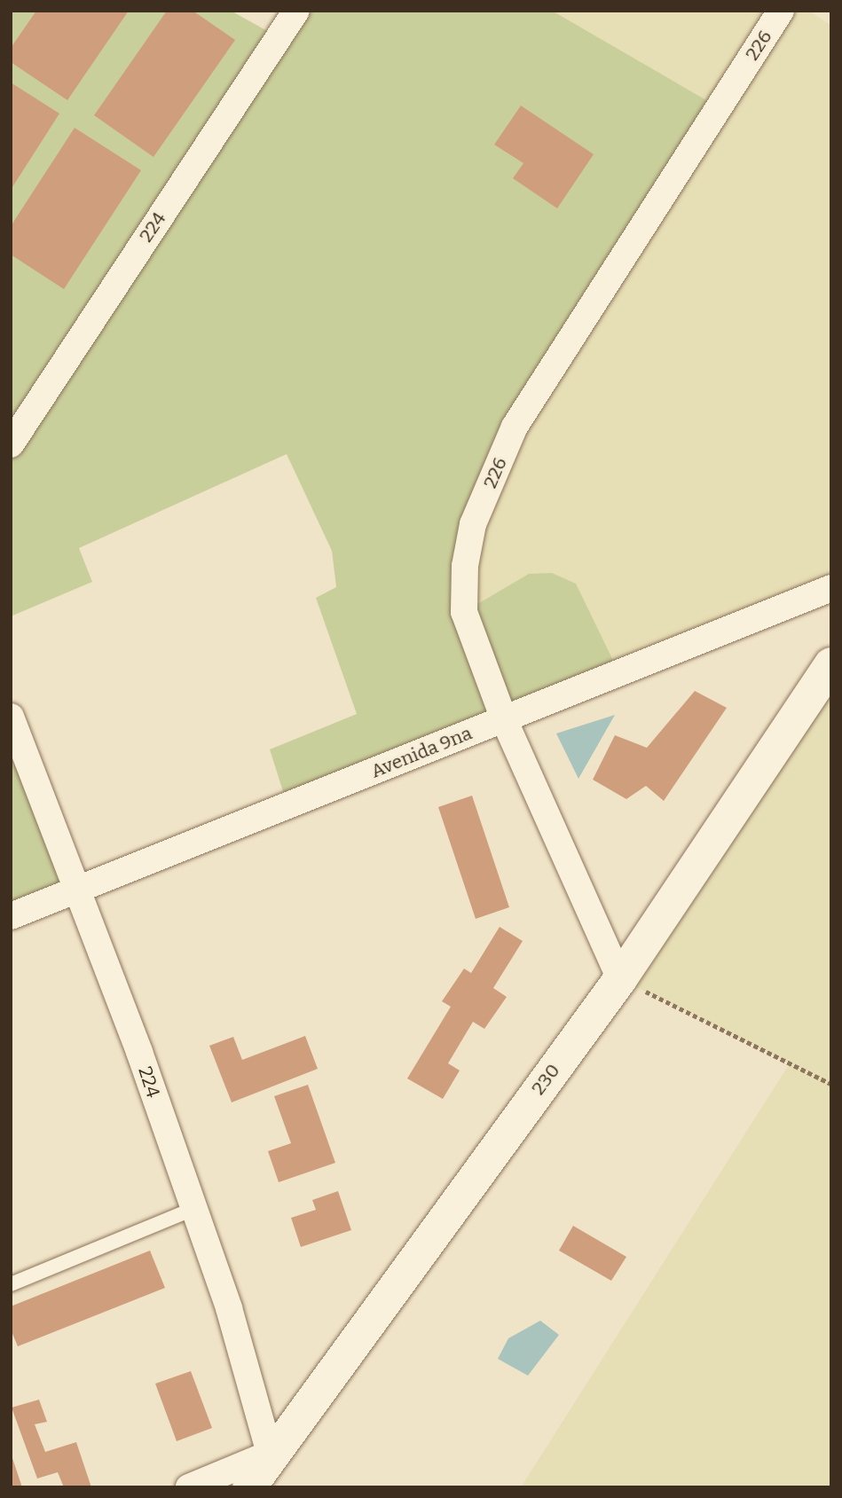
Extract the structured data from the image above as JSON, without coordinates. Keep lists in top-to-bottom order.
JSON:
{
  "streets": {
    "street": [
      "226",
      "224",
      "Avenida 9na",
      "230"
    ]
  },
  "crossings": [
    ["226", "Avenida 9na"],
    ["226", "230"],
    ["224", "Avenida 9na"],
    ["224", "230"]
  ]
}
